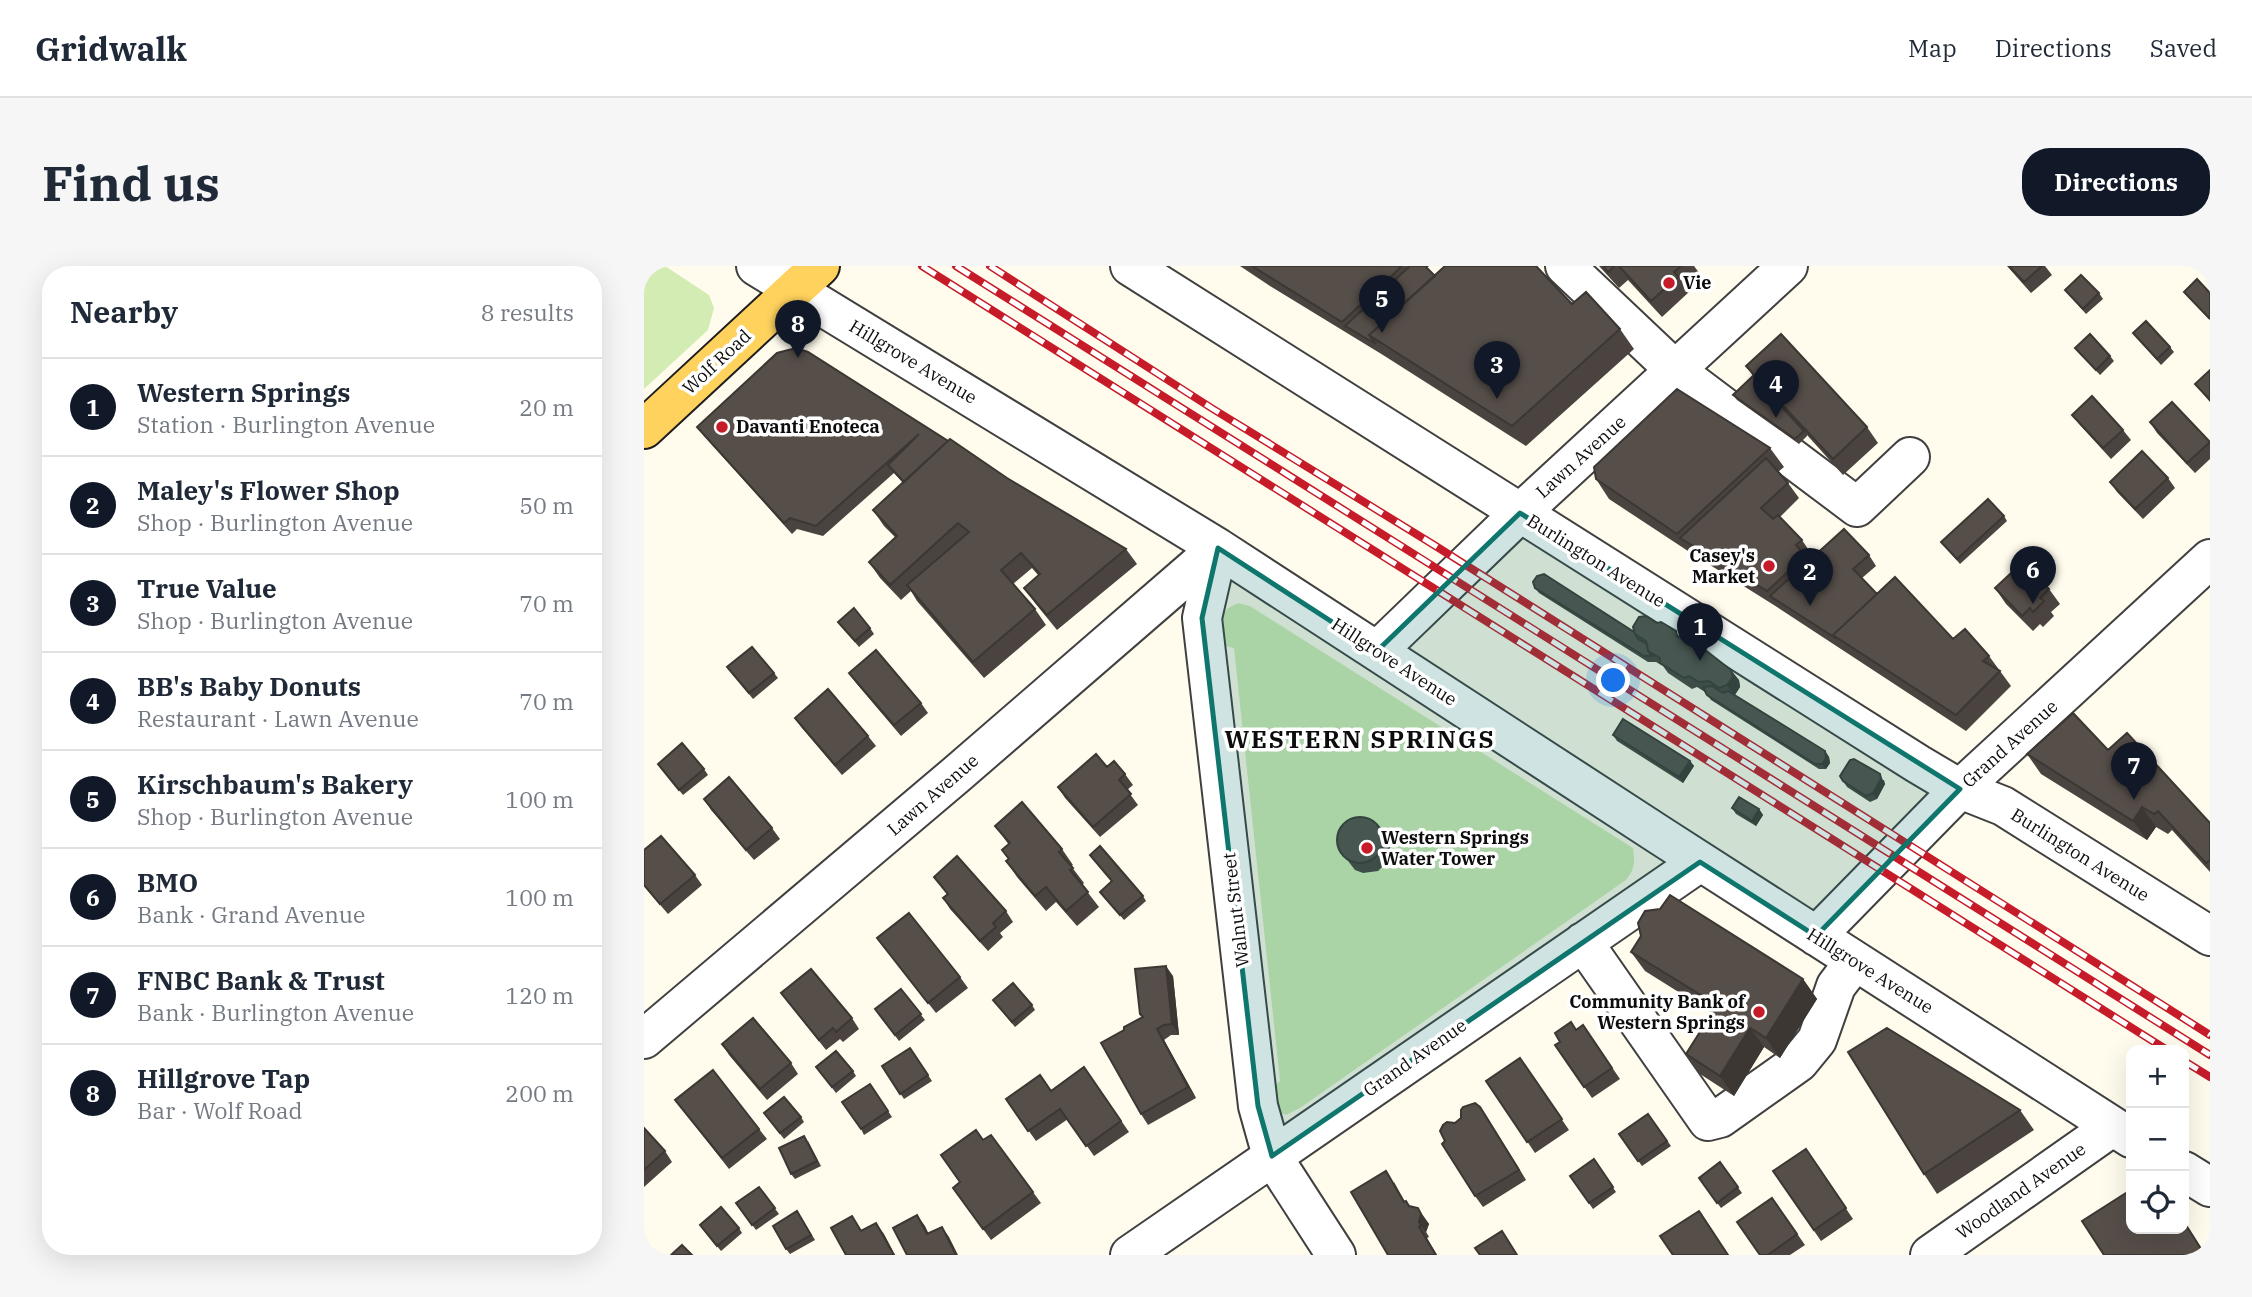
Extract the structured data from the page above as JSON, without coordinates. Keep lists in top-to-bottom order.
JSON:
{
  "streets": {
    "main road": ["Wolf Road"],
    "street": [
      "Hillgrove Avenue",
      "Lawn Avenue",
      "Burlington Avenue",
      "Grand Avenue",
      "Walnut Street",
      "Woodland Avenue"
    ]
  },
  "crossings": [
    ["Wolf Road", "Hillgrove Avenue"],
    ["Hillgrove Avenue", "Lawn Avenue"],
    ["Hillgrove Avenue", "Grand Avenue"],
    ["Hillgrove Avenue", "Walnut Street"],
    ["Hillgrove Avenue", "Woodland Avenue"],
    ["Lawn Avenue", "Burlington Avenue"],
    ["Lawn Avenue", "Walnut Street"],
    ["Burlington Avenue", "Grand Avenue"],
    ["Grand Avenue", "Walnut Street"]
  ],
  "districts": ["WESTERN SPRINGS"],
  "places": [
    "Vie",
    "Davanti Enoteca",
    "Casey's Market",
    "Western Springs Water Tower",
    "Community Bank of Western Springs"
  ],
  "page": {
    "header": "Gridwalk",
    "nav": ["Map", "Directions", "Saved"],
    "buttons": "Directions",
    "title": "Find us",
    "heading": ["Nearby", "8 results"],
    "pins": [
      "5",
      "8",
      "3",
      "4",
      "6",
      "2",
      "1",
      "7"
    ],
    "list": [
      {
        "mark": "1",
        "name": "Western Springs",
        "note": "Station · Burlington Avenue",
        "value": "20 m"
      },
      {
        "mark": "2",
        "name": "Maley's Flower Shop",
        "note": "Shop · Burlington Avenue",
        "value": "50 m"
      },
      {
        "mark": "3",
        "name": "True Value",
        "note": "Shop · Burlington Avenue",
        "value": "70 m"
      },
      {
        "mark": "4",
        "name": "BB's Baby Donuts",
        "note": "Restaurant · Lawn Avenue",
        "value": "70 m"
      },
      {
        "mark": "5",
        "name": "Kirschbaum's Bakery",
        "note": "Shop · Burlington Avenue",
        "value": "100 m"
      },
      {
        "mark": "6",
        "name": "BMO",
        "note": "Bank · Grand Avenue",
        "value": "100 m"
      },
      {
        "mark": "7",
        "name": "FNBC Bank & Trust",
        "note": "Bank · Burlington Avenue",
        "value": "120 m"
      },
      {
        "mark": "8",
        "name": "Hillgrove Tap",
        "note": "Bar · Wolf Road",
        "value": "200 m"
      }
    ],
    "map_buttons": ["+", "−"]
  }
}
